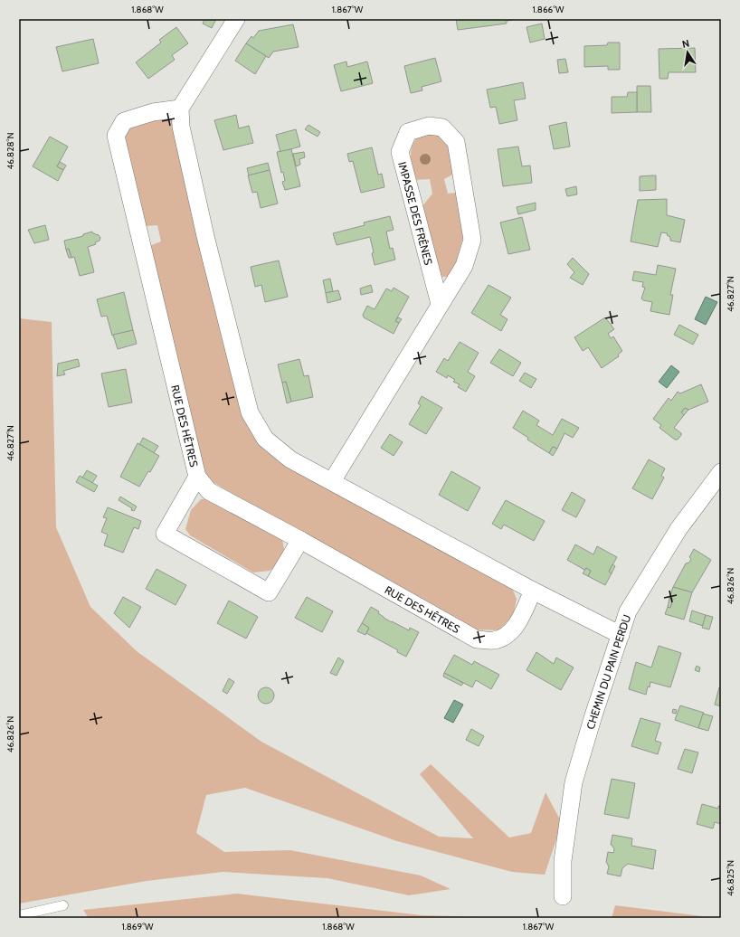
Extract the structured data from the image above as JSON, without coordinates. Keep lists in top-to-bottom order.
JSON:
{
  "streets": {
    "street": ["IMPASSE DES FRÊNES", "RUE DES HÊTRES", "CHEMIN DU PAIN PERDU"]
  },
  "north": "top",
  "coordinates": [
    "1.868°W",
    "1.867°W",
    "1.866°W",
    "46.828°N",
    "46.827°N",
    "46.826°N",
    "46.825°N",
    "1.869°W"
  ]
}
